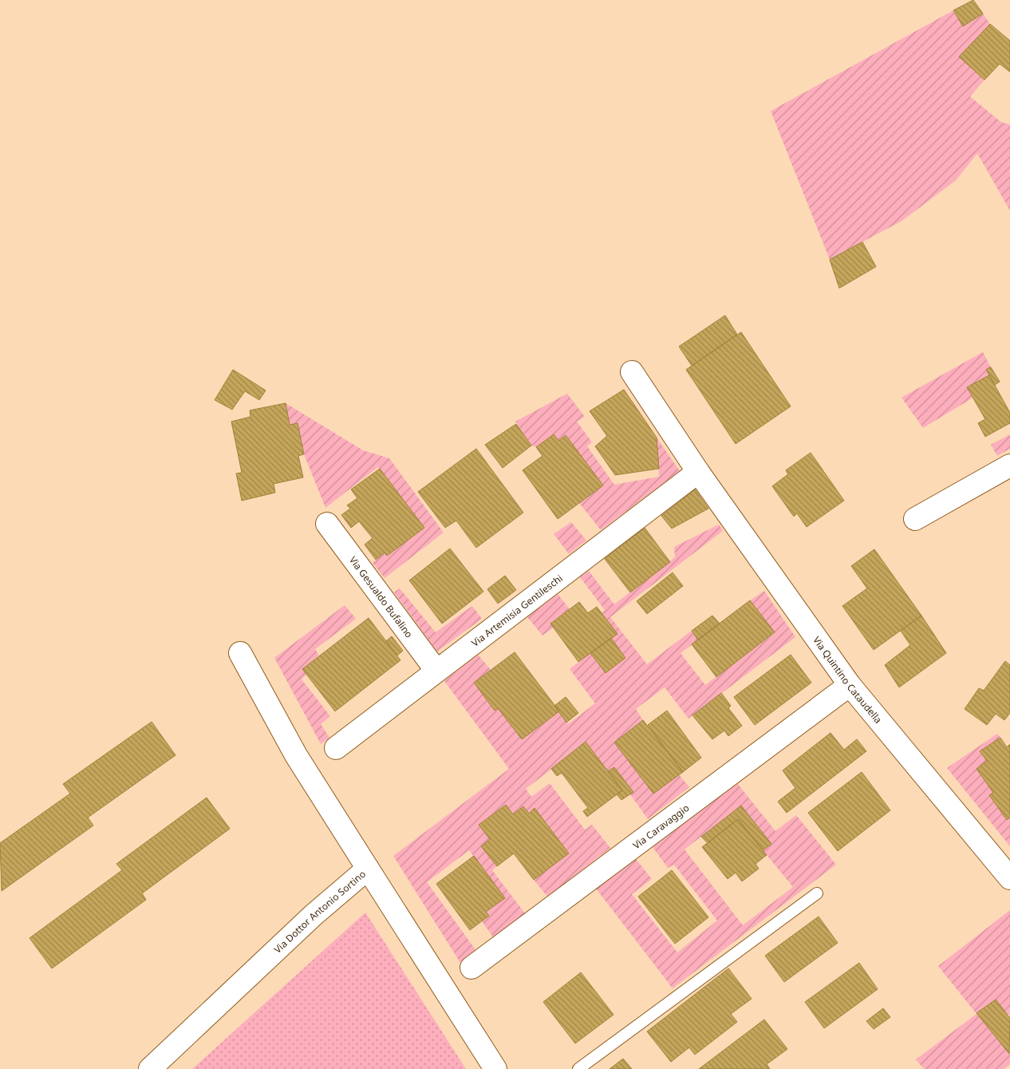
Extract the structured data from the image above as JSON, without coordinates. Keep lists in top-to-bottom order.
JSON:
{
  "streets": {
    "street": [
      "Via Gesualdo Bufalino",
      "Via Artemisia Gentileschi",
      "Via Quintino Cataudella",
      "Via Caravaggio",
      "Via Dottor Antonio Sortino"
    ]
  },
  "crossings": [
    ["Via Gesualdo Bufalino", "Via Artemisia Gentileschi"],
    ["Via Artemisia Gentileschi", "Via Quintino Cataudella"],
    ["Via Quintino Cataudella", "Via Caravaggio"]
  ]
}
